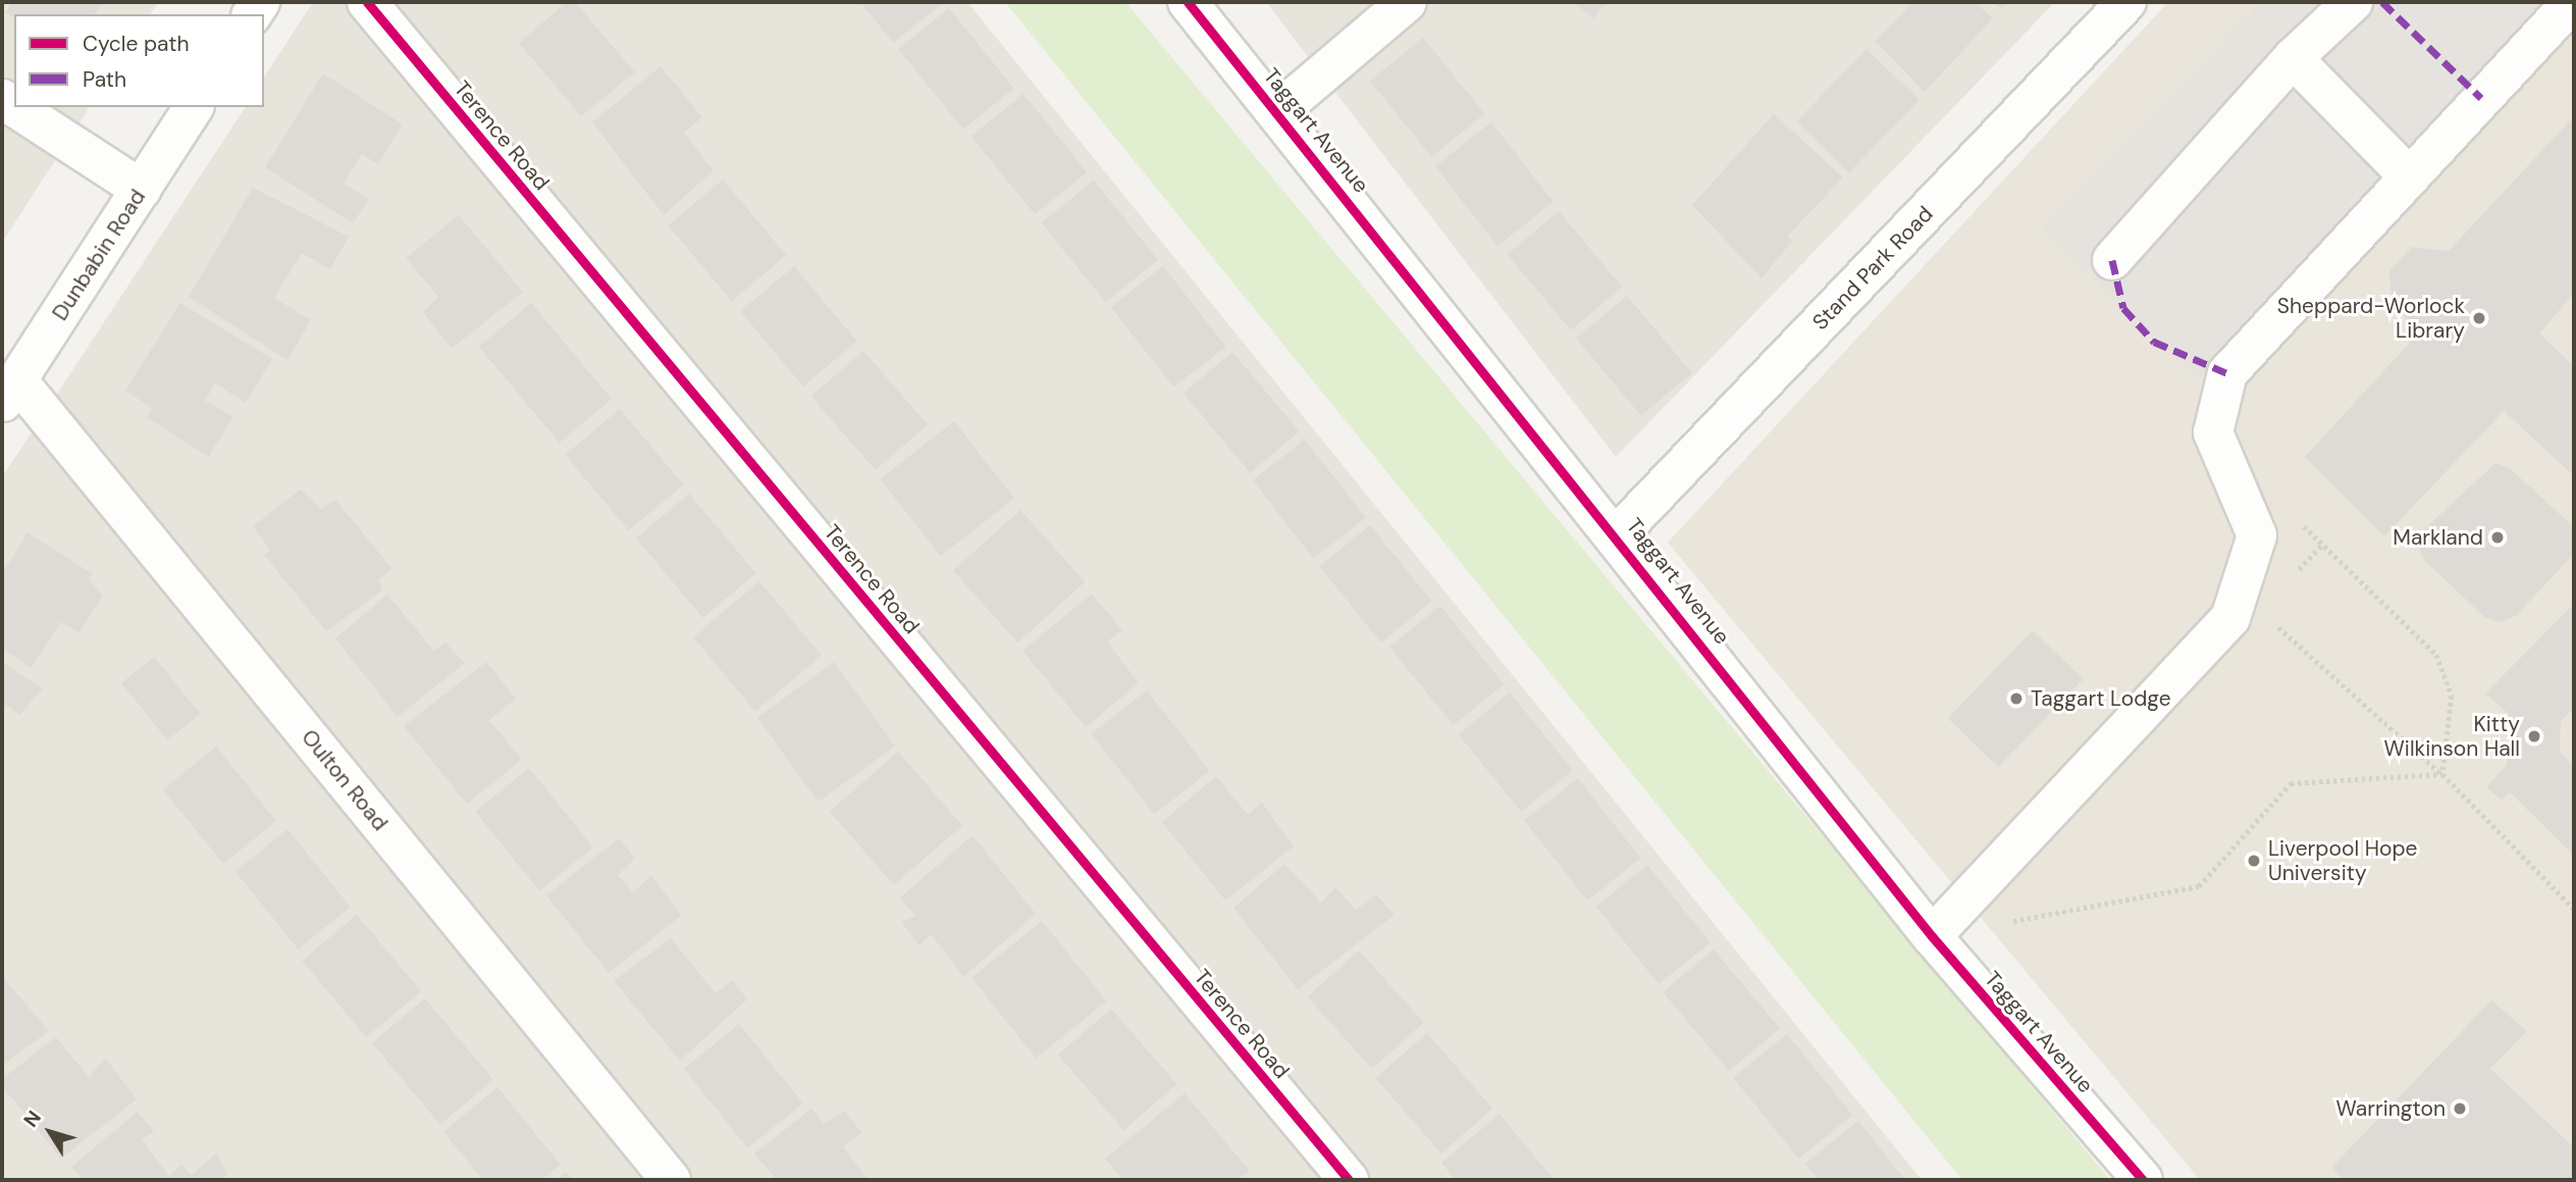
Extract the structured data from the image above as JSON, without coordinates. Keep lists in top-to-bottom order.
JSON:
{
  "streets": {
    "street": [
      "Taggart Avenue",
      "Terence Road",
      "Dunbabin Road",
      "Stand Park Road",
      "Oulton Road"
    ]
  },
  "crossings": [
    ["Taggart Avenue", "Stand Park Road"],
    ["Dunbabin Road", "Oulton Road"]
  ],
  "places": [
    "Sheppard-Worlock Library",
    "Markland",
    "Taggart Lodge",
    "Kitty Wilkinson Hall",
    "Liverpool Hope University",
    "Warrington"
  ],
  "legend": ["Cycle path", "Path"],
  "north": "top left"
}
